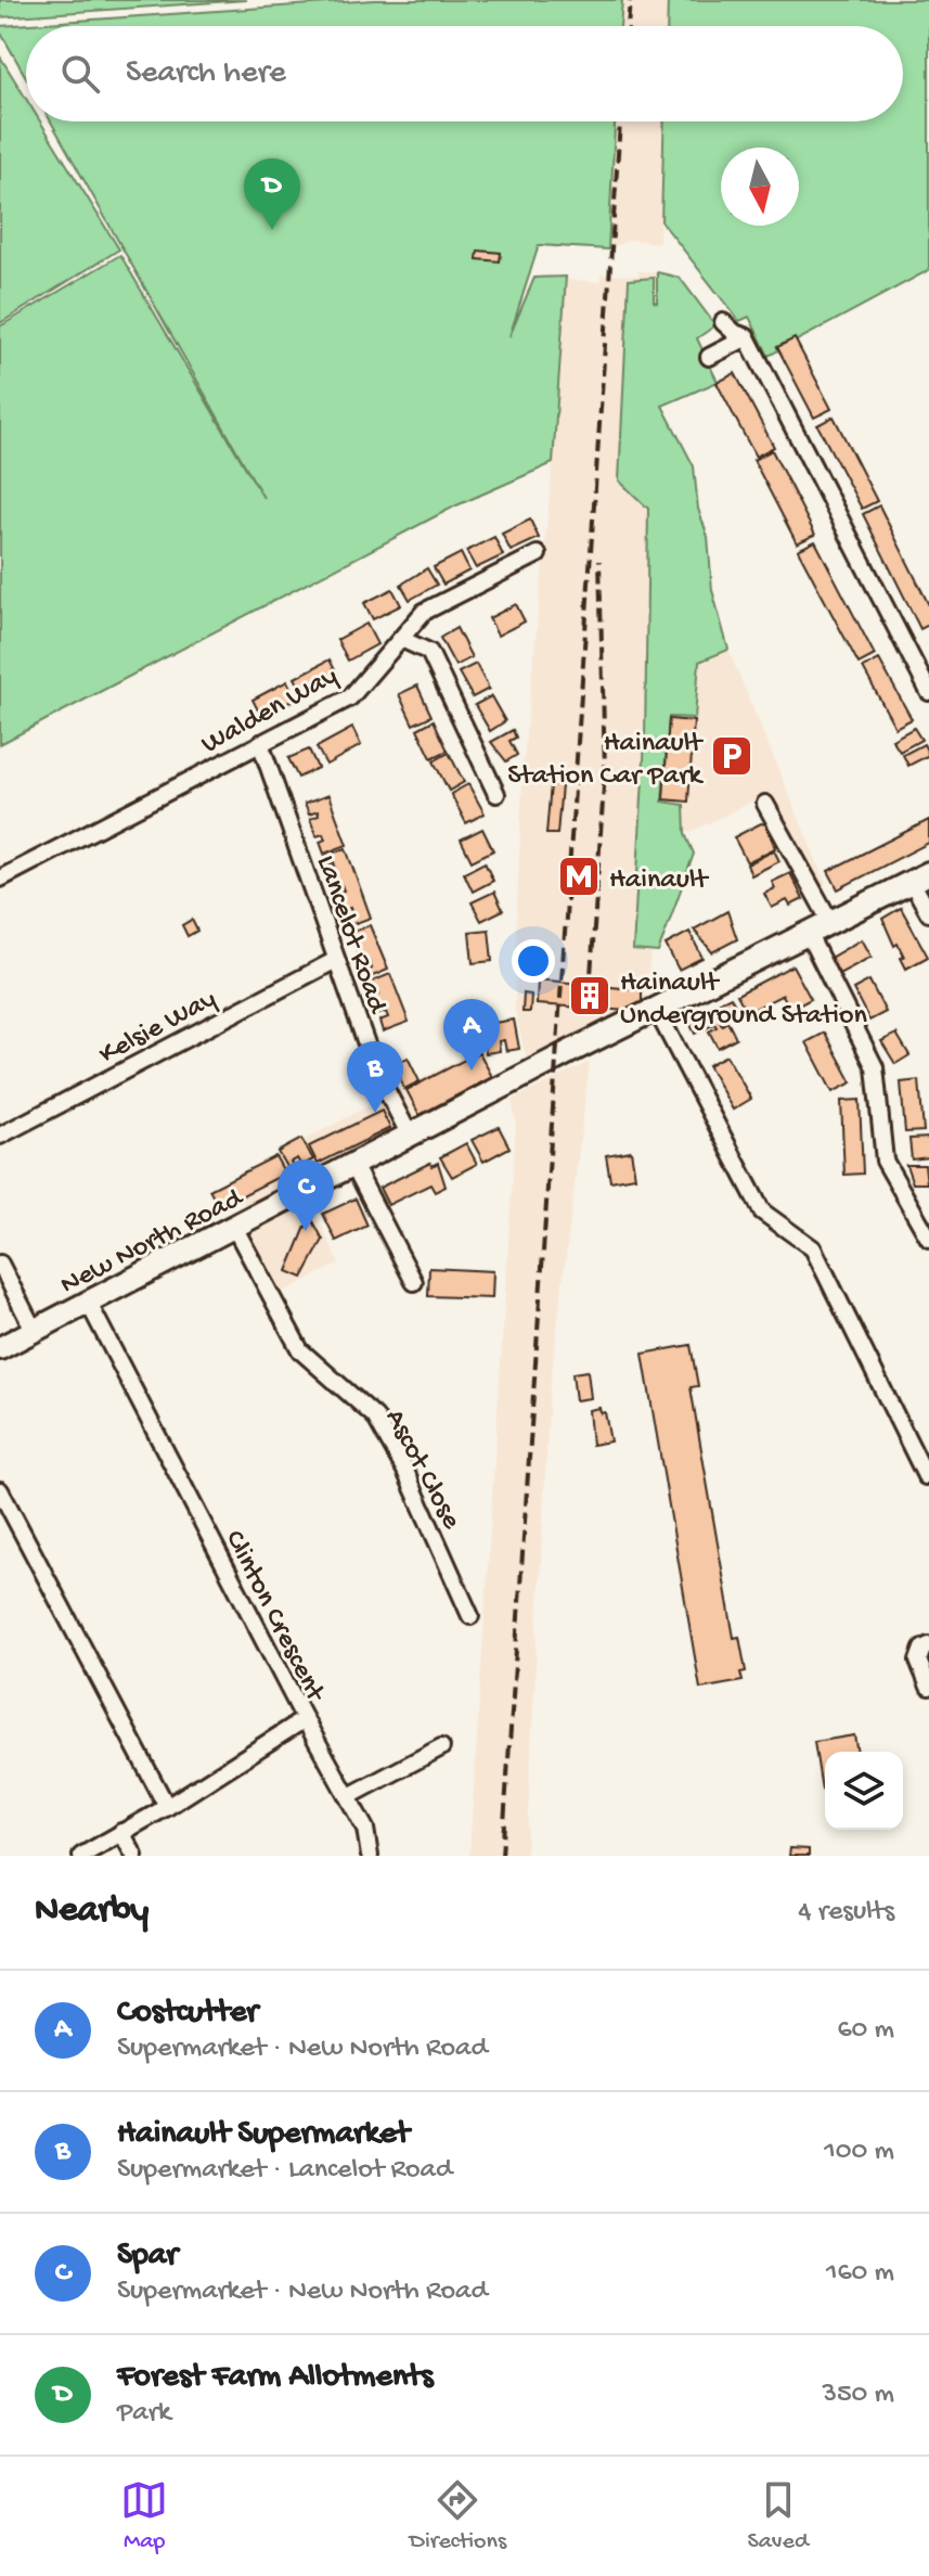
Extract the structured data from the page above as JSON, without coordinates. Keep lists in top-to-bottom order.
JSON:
{
  "streets": {
    "street": [
      "Walden Way",
      "Lancelot Road",
      "Kelsie Way",
      "New North Road",
      "Ascot Close",
      "Clinton Crescent"
    ]
  },
  "crossings": [
    ["Walden Way", "Lancelot Road"],
    ["Lancelot Road", "Kelsie Way"],
    ["Lancelot Road", "New North Road"],
    ["New North Road", "Ascot Close"],
    ["New North Road", "Clinton Crescent"]
  ],
  "places": {
    "parking": ["Hainault Station Car Park"],
    "metro station": ["Hainault"],
    "building": ["Hainault Underground Station"]
  },
  "north": "bottom",
  "page": {
    "search": "Search here",
    "pins": [
      "D",
      "A",
      "B",
      "C"
    ],
    "heading": ["Nearby", "4 results"],
    "list": [
      {
        "mark": "A",
        "name": "Costcutter",
        "note": "Supermarket · New North Road",
        "value": "60 m"
      },
      {
        "mark": "B",
        "name": "Hainault Supermarket",
        "note": "Supermarket · Lancelot Road",
        "value": "100 m"
      },
      {
        "mark": "C",
        "name": "Spar",
        "note": "Supermarket · New North Road",
        "value": "160 m"
      },
      {
        "mark": "D",
        "name": "Forest Farm Allotments",
        "note": "Park",
        "value": "350 m"
      }
    ],
    "nav": ["Map", "Directions", "Saved"]
  }
}
